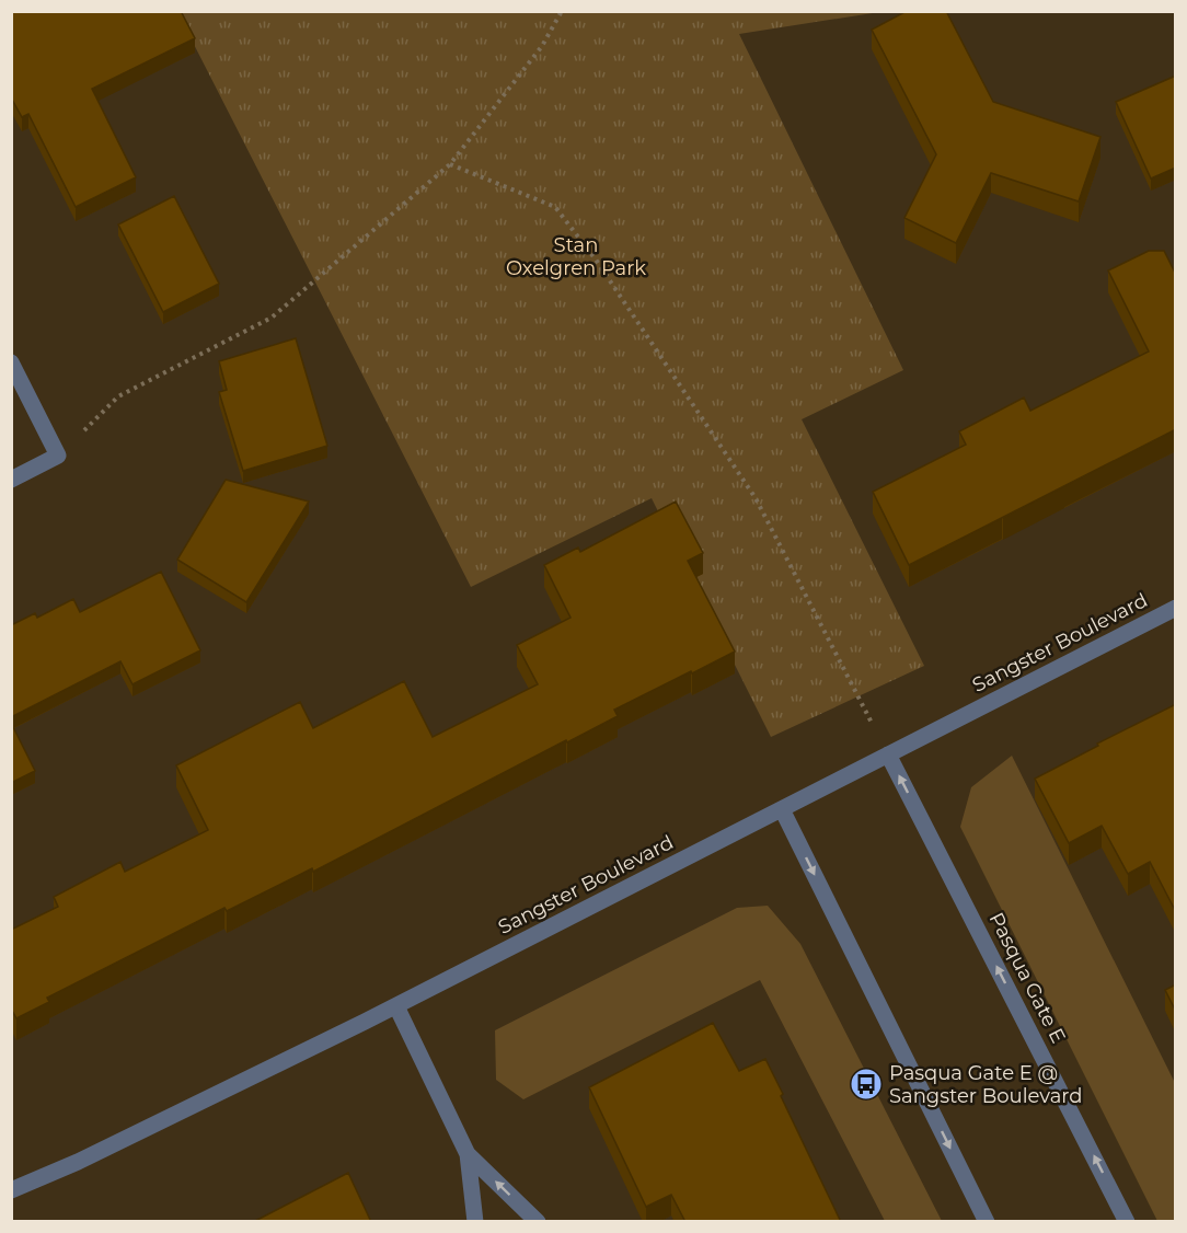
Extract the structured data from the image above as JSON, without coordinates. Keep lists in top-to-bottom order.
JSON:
{
  "streets": {
    "street": ["Sangster Boulevard", "Pasqua Gate E"]
  },
  "crossings": [
    ["Sangster Boulevard", "Pasqua Gate E"]
  ],
  "parks": ["Stan Oxelgren Park"],
  "places": {
    "bus stop": ["Pasqua Gate E @ Sangster Boulevard"]
  }
}
